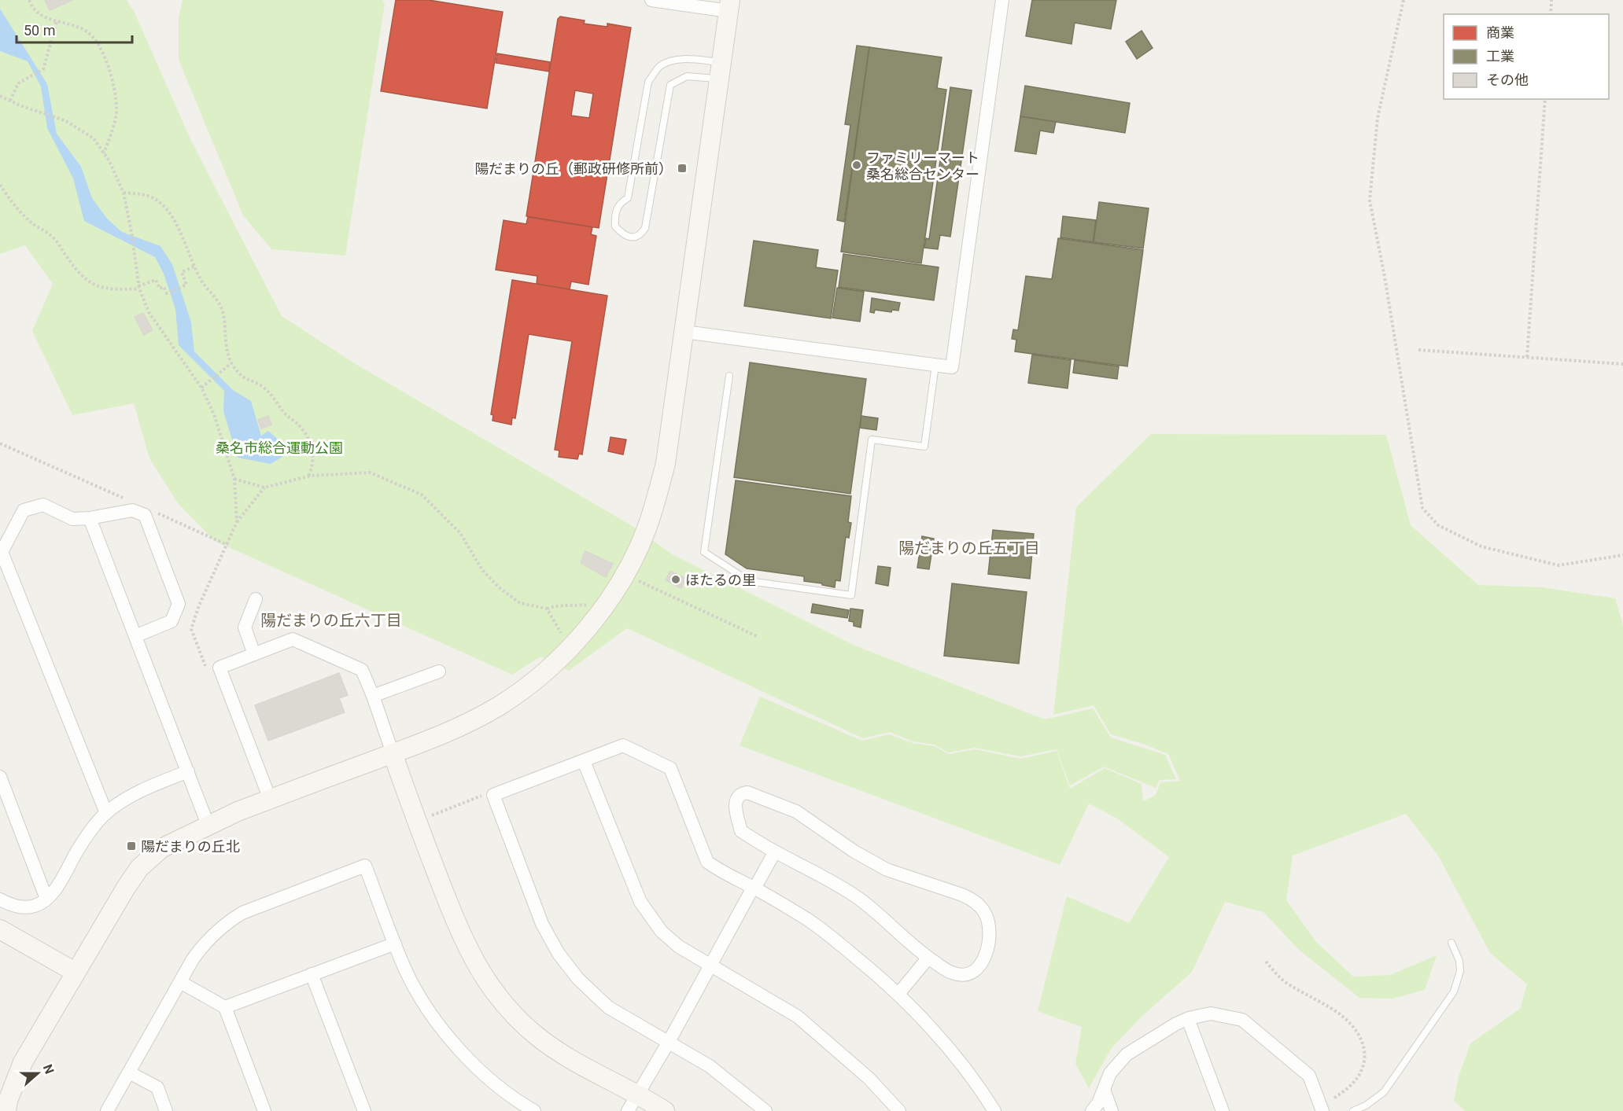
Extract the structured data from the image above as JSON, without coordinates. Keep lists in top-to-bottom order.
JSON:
{
  "districts": ["陽だまりの丘五丁目", "陽だまりの丘六丁目"],
  "parks": ["桑名市総合運動公園"],
  "places": {
    "other": ["ファミリーマート 桑名総合センター", "ほたるの里"],
    "transit": ["陽だまりの丘（郵政研修所前）", "陽だまりの丘北"]
  },
  "legend": ["商業", "工業", "その他"],
  "scale_bar": "50 m",
  "north": "right"
}
